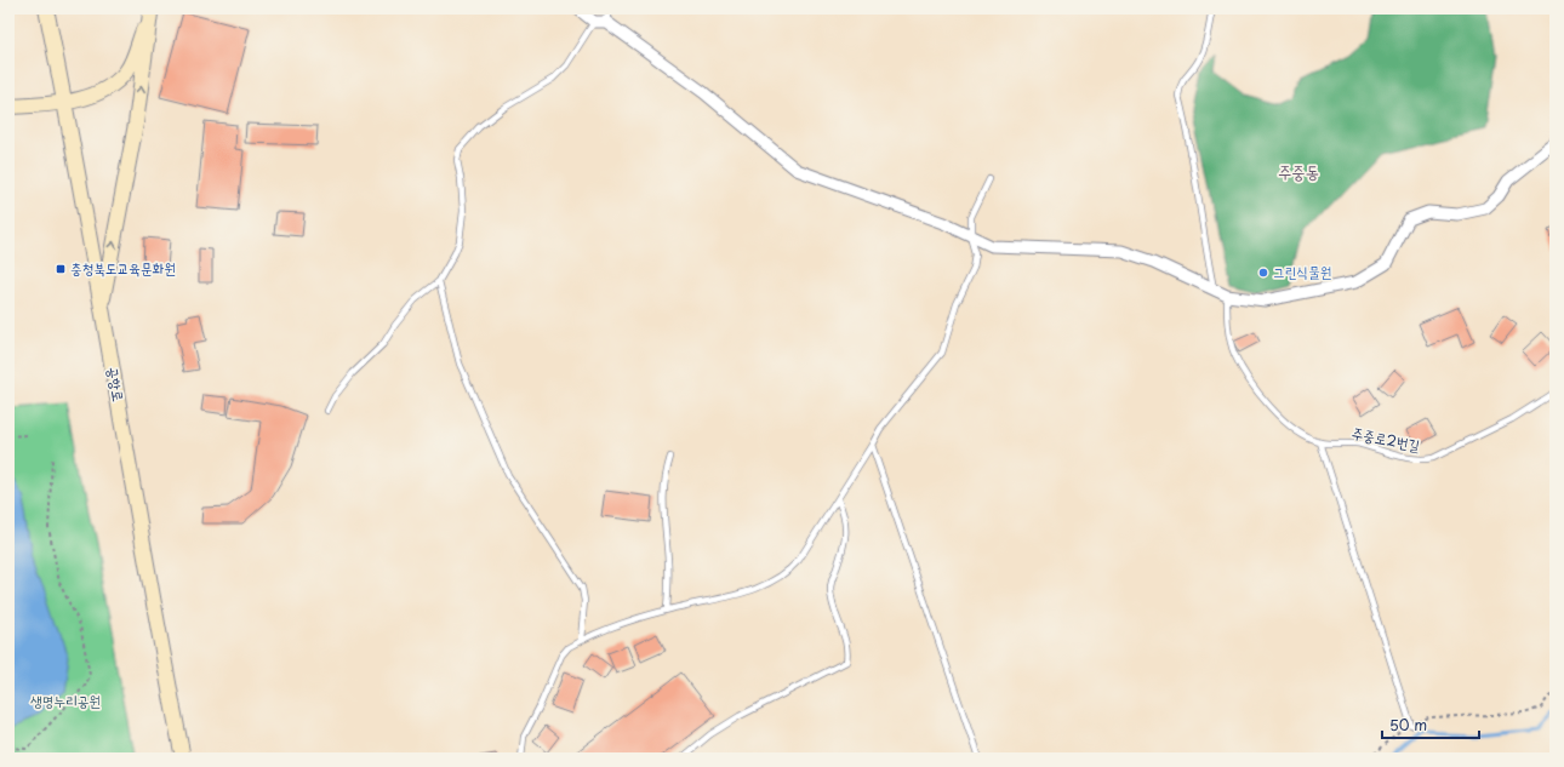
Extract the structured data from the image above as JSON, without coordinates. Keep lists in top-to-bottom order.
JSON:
{
  "streets": {
    "main road": ["공항로"],
    "lane": ["주중로2번길"]
  },
  "districts": ["주중동"],
  "parks": ["생명누리공원"],
  "places": {
    "transit": ["충청북도교육문화원"],
    "other": ["그린식물원"]
  },
  "scale_bar": "50 m"
}
